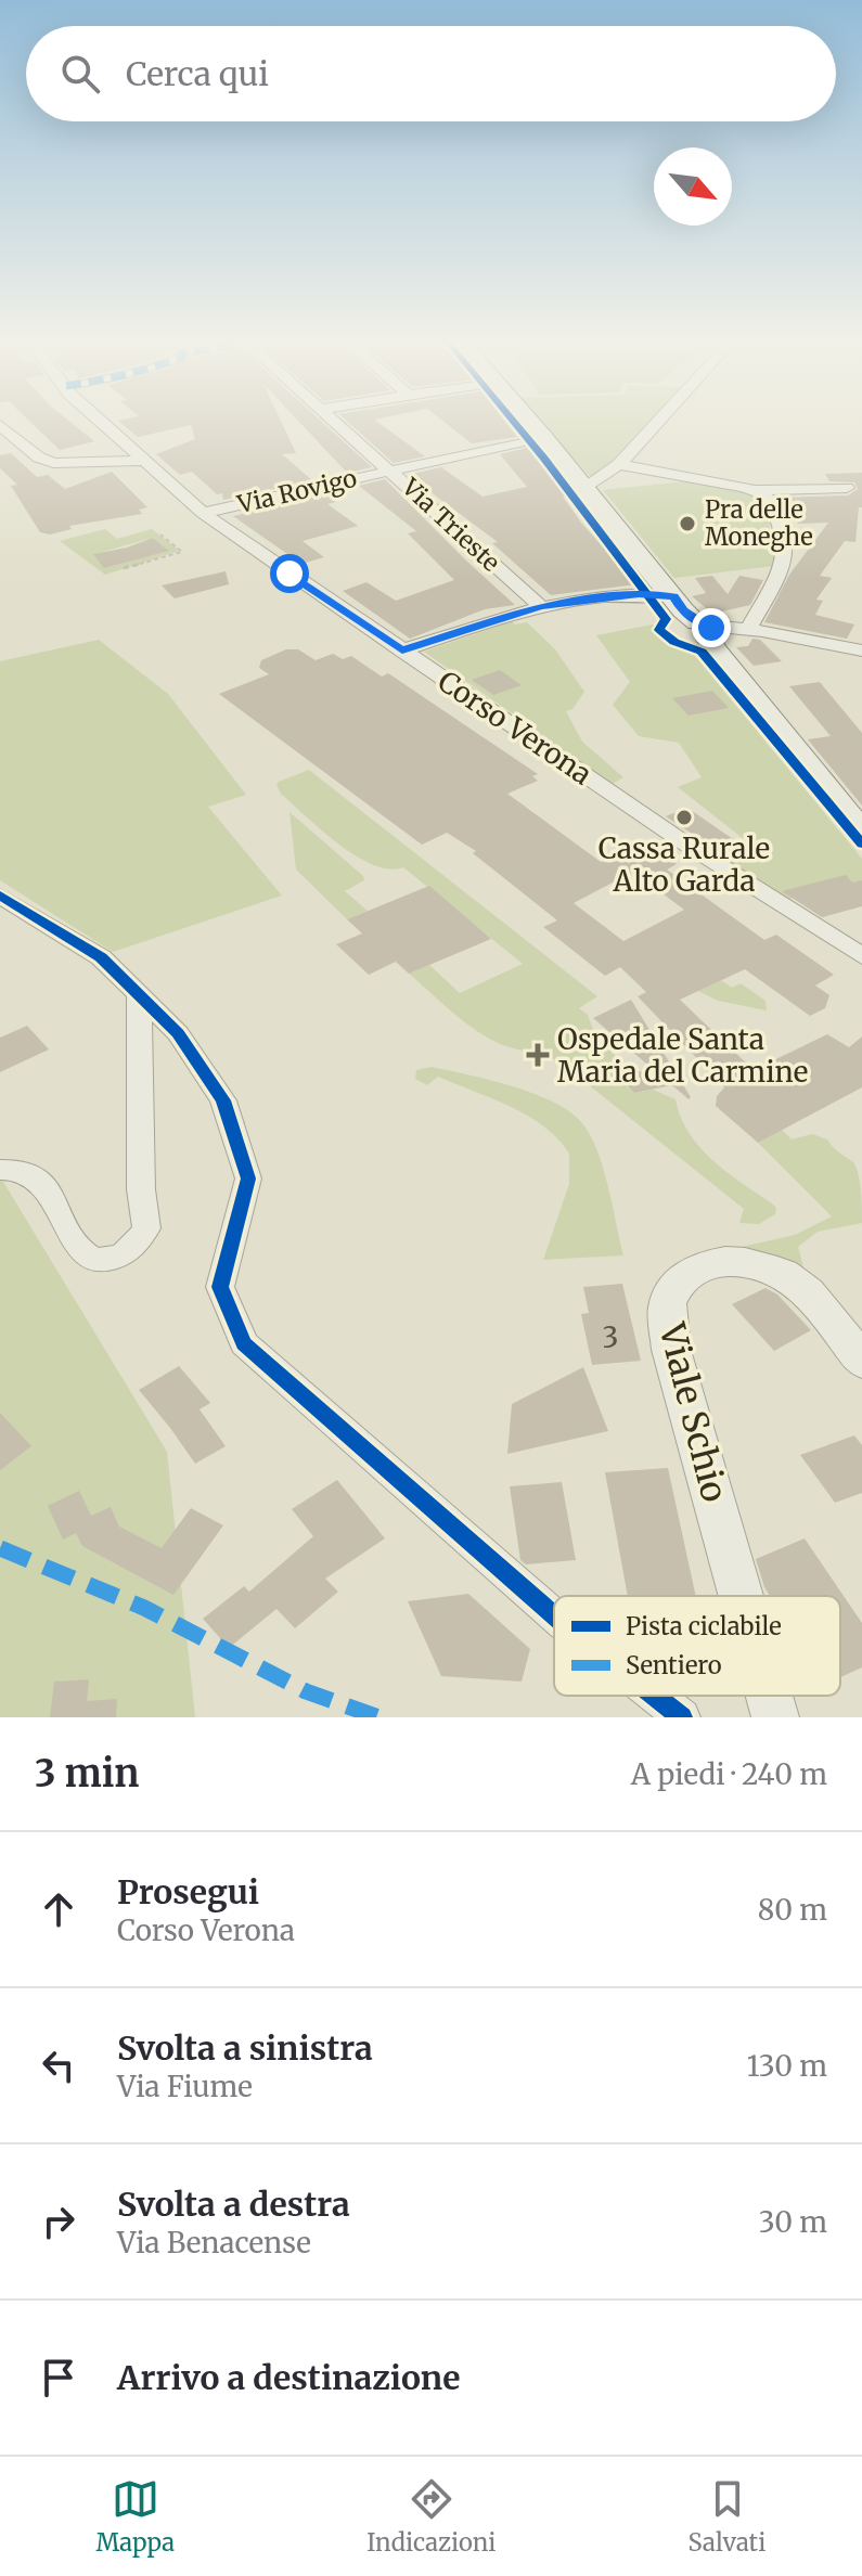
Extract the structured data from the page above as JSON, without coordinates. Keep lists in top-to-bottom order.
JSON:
{
  "streets": {
    "street": [
      "Via Rovigo",
      "Via Trieste",
      "Corso Verona",
      "Viale Schio"
    ]
  },
  "crossings": [
    ["Via Rovigo", "Via Trieste"],
    ["Via Rovigo", "Corso Verona"]
  ],
  "places": {
    "other": ["Pra delle Moneghe", "Cassa Rurale Alto Garda"],
    "health": ["Ospedale Santa Maria del Carmine"]
  },
  "house_numbers": ["3"],
  "legend": ["Pista ciclabile", "Sentiero"],
  "north": "bottom right",
  "page": {
    "search": "Cerca qui",
    "heading": ["3 min", "A piedi · 240 m"],
    "list": [
      ["Prosegui", "Corso Verona", "80 m"],
      ["Svolta a sinistra", "Via Fiume", "130 m"],
      ["Svolta a destra", "Via Benacense", "30 m"],
      "Arrivo a destinazione"
    ],
    "nav": ["Mappa", "Indicazioni", "Salvati"]
  }
}
